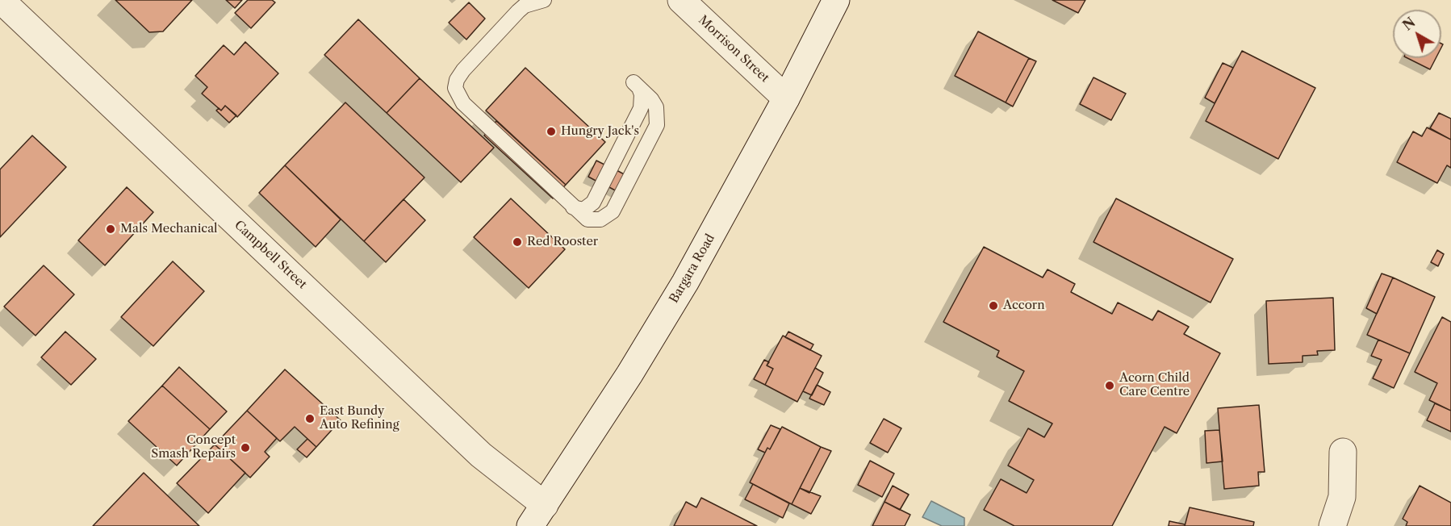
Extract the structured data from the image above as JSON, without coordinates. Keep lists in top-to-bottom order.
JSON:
{
  "streets": {
    "street": ["Morrison Street", "Campbell Street", "Bargara Road"]
  },
  "crossings": [
    ["Morrison Street", "Bargara Road"],
    ["Campbell Street", "Bargara Road"]
  ],
  "places": [
    "Hungry Jack's",
    "Mals Mechanical",
    "Red Rooster",
    "Accorn",
    "Acorn Child Care Centre",
    "East Bundy Auto Refining",
    "Concept Smash Repairs"
  ],
  "north": "top left"
}
